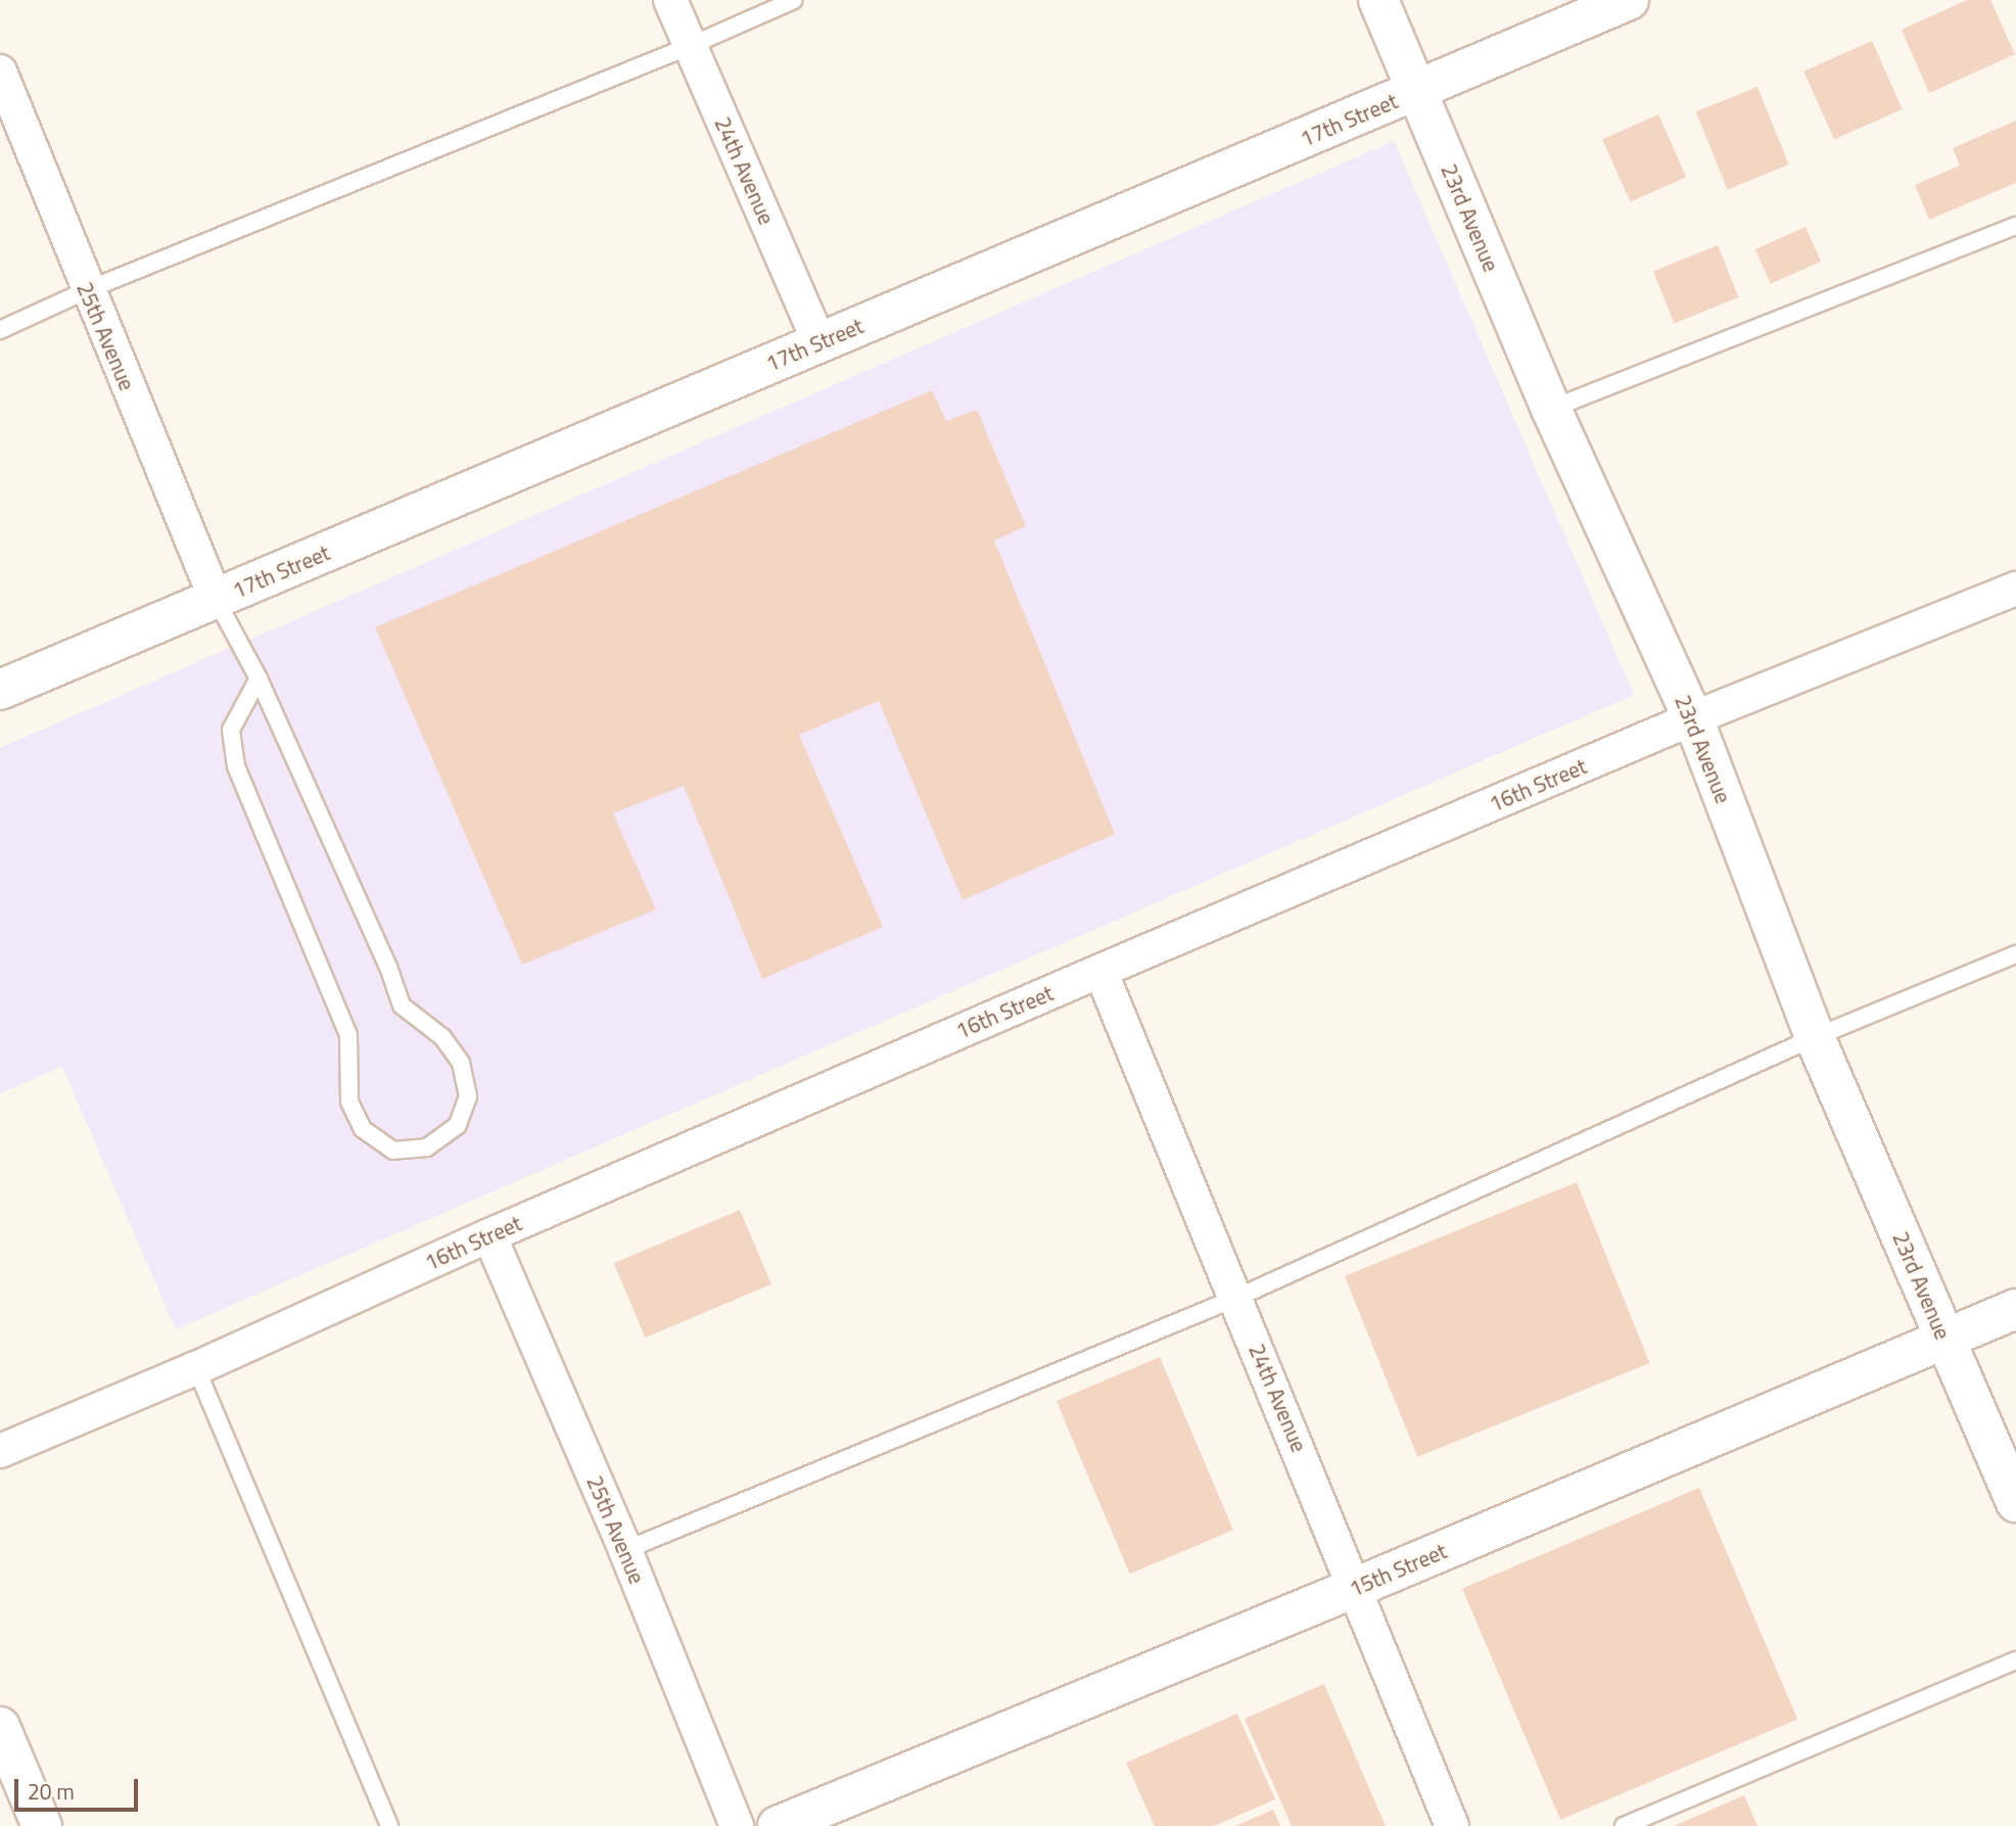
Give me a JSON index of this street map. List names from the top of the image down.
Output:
{
  "streets": {
    "main road": ["17th Street", "23rd Avenue", "15th Street"],
    "street": ["24th Avenue", "25th Avenue", "16th Street"]
  },
  "crossings": [
    ["17th Street", "24th Avenue"],
    ["17th Street", "23rd Avenue"],
    ["17th Street", "25th Avenue"],
    ["24th Avenue", "16th Street"],
    ["24th Avenue", "15th Street"],
    ["23rd Avenue", "16th Street"],
    ["23rd Avenue", "15th Street"],
    ["25th Avenue", "16th Street"]
  ],
  "scale_bar": "20 m"
}
